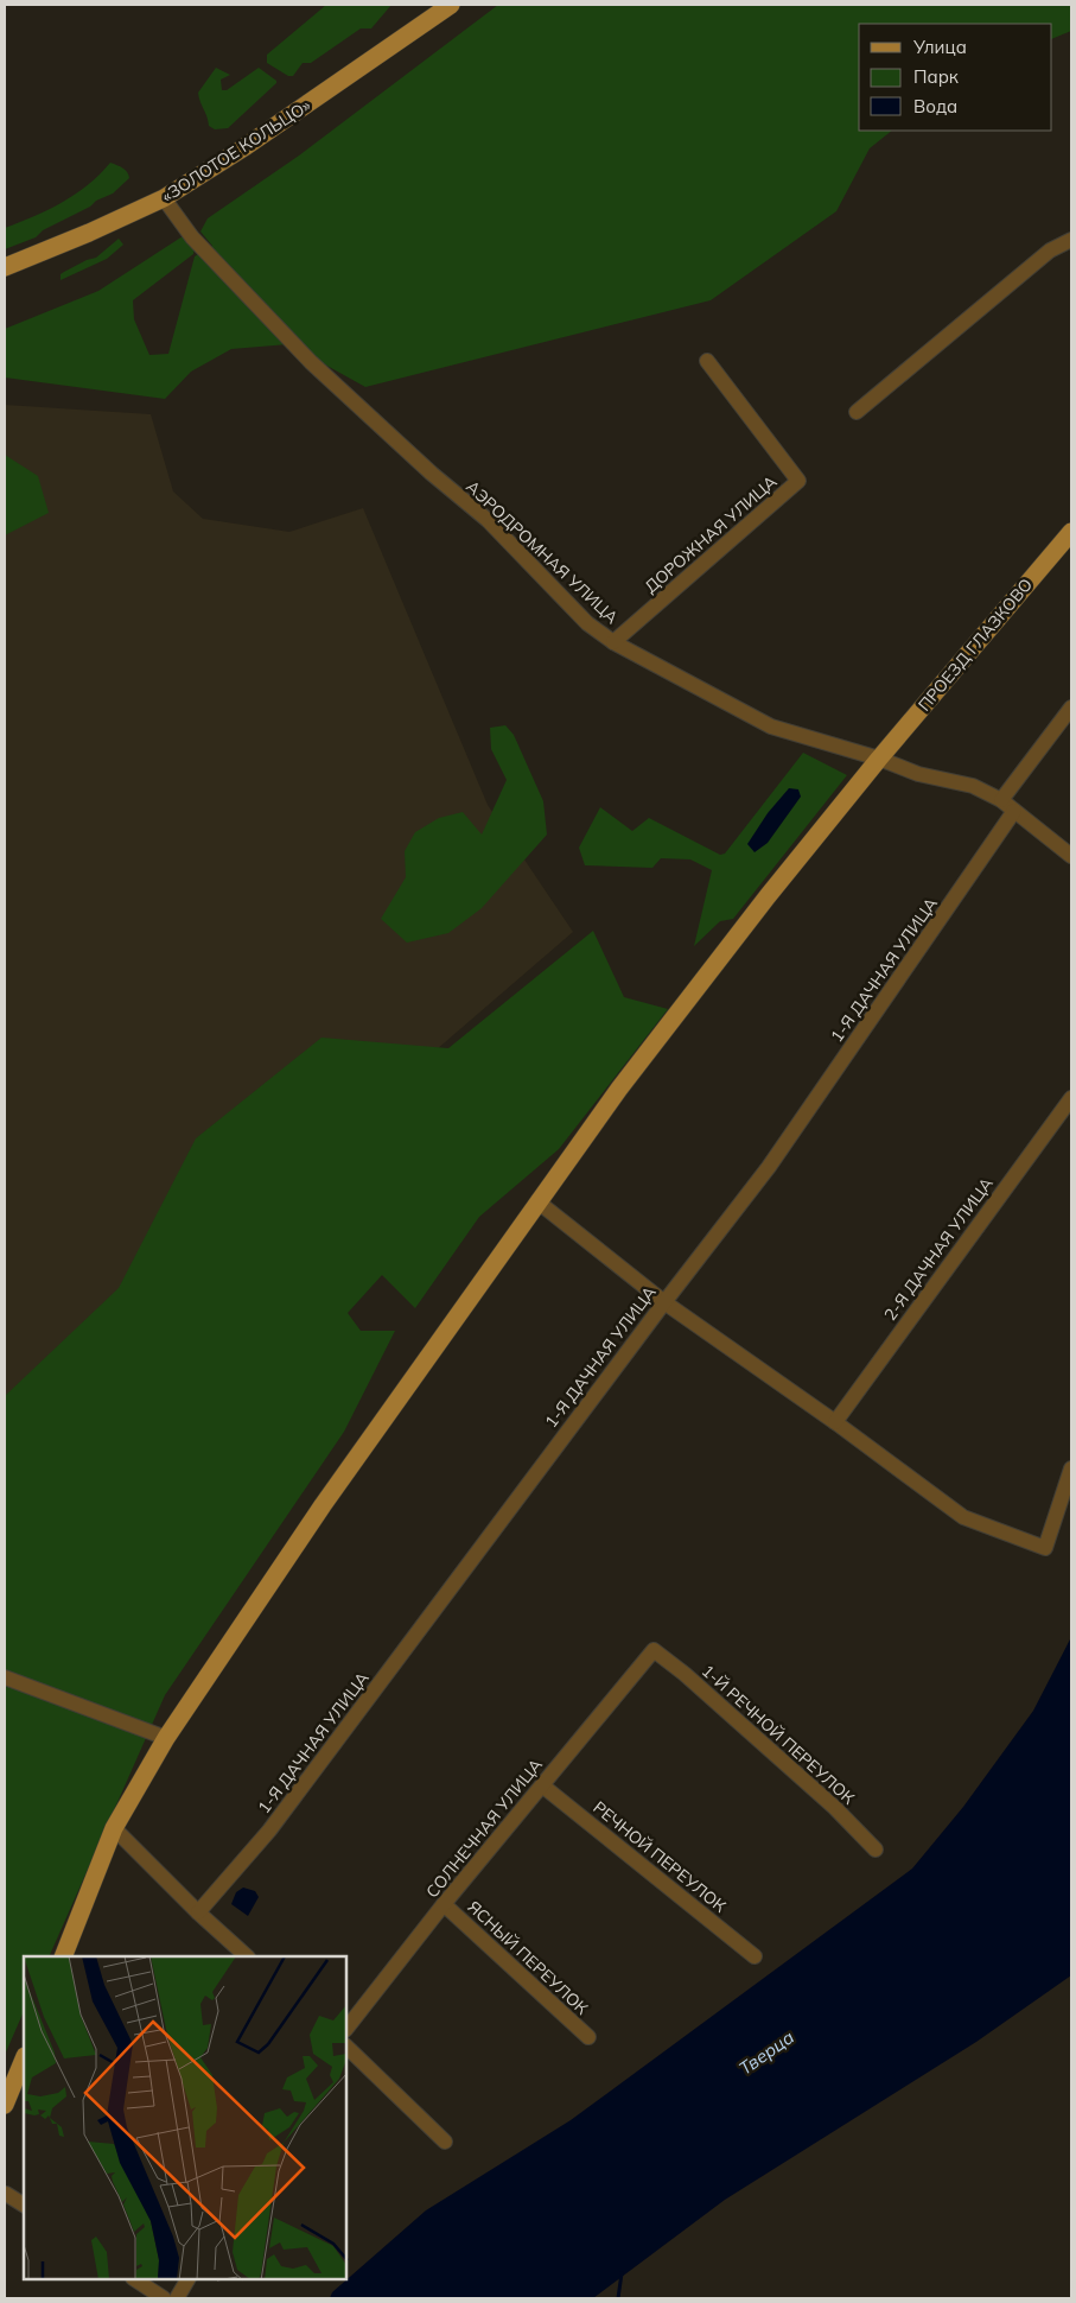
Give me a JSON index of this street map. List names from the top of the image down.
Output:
{
  "streets": {
    "main road": ["«ЗОЛОТОЕ КОЛЬЦО»", "ПРОЕЗД ГЛАЗКОВО"],
    "street": [
      "ДОРОЖНАЯ УЛИЦА",
      "АЭРОДРОМНАЯ УЛИЦА",
      "1-Я ДАЧНАЯ УЛИЦА",
      "2-Я ДАЧНАЯ УЛИЦА",
      "1-Й РЕЧНОЙ ПЕРЕУЛОК",
      "СОЛНЕЧНАЯ УЛИЦА",
      "РЕЧНОЙ ПЕРЕУЛОК",
      "ЯСНЫЙ ПЕРЕУЛОК"
    ]
  },
  "crossings": [
    ["«ЗОЛОТОЕ КОЛЬЦО»", "АЭРОДРОМНАЯ УЛИЦА"],
    ["ДОРОЖНАЯ УЛИЦА", "АЭРОДРОМНАЯ УЛИЦА"],
    ["АЭРОДРОМНАЯ УЛИЦА", "ПРОЕЗД ГЛАЗКОВО"],
    ["АЭРОДРОМНАЯ УЛИЦА", "1-Я ДАЧНАЯ УЛИЦА"],
    ["1-Й РЕЧНОЙ ПЕРЕУЛОК", "СОЛНЕЧНАЯ УЛИЦА"],
    ["СОЛНЕЧНАЯ УЛИЦА", "РЕЧНОЙ ПЕРЕУЛОК"],
    ["СОЛНЕЧНАЯ УЛИЦА", "ЯСНЫЙ ПЕРЕУЛОК"]
  ],
  "water": ["Тверца"],
  "legend": ["Улица", "Парк", "Вода"]
}
